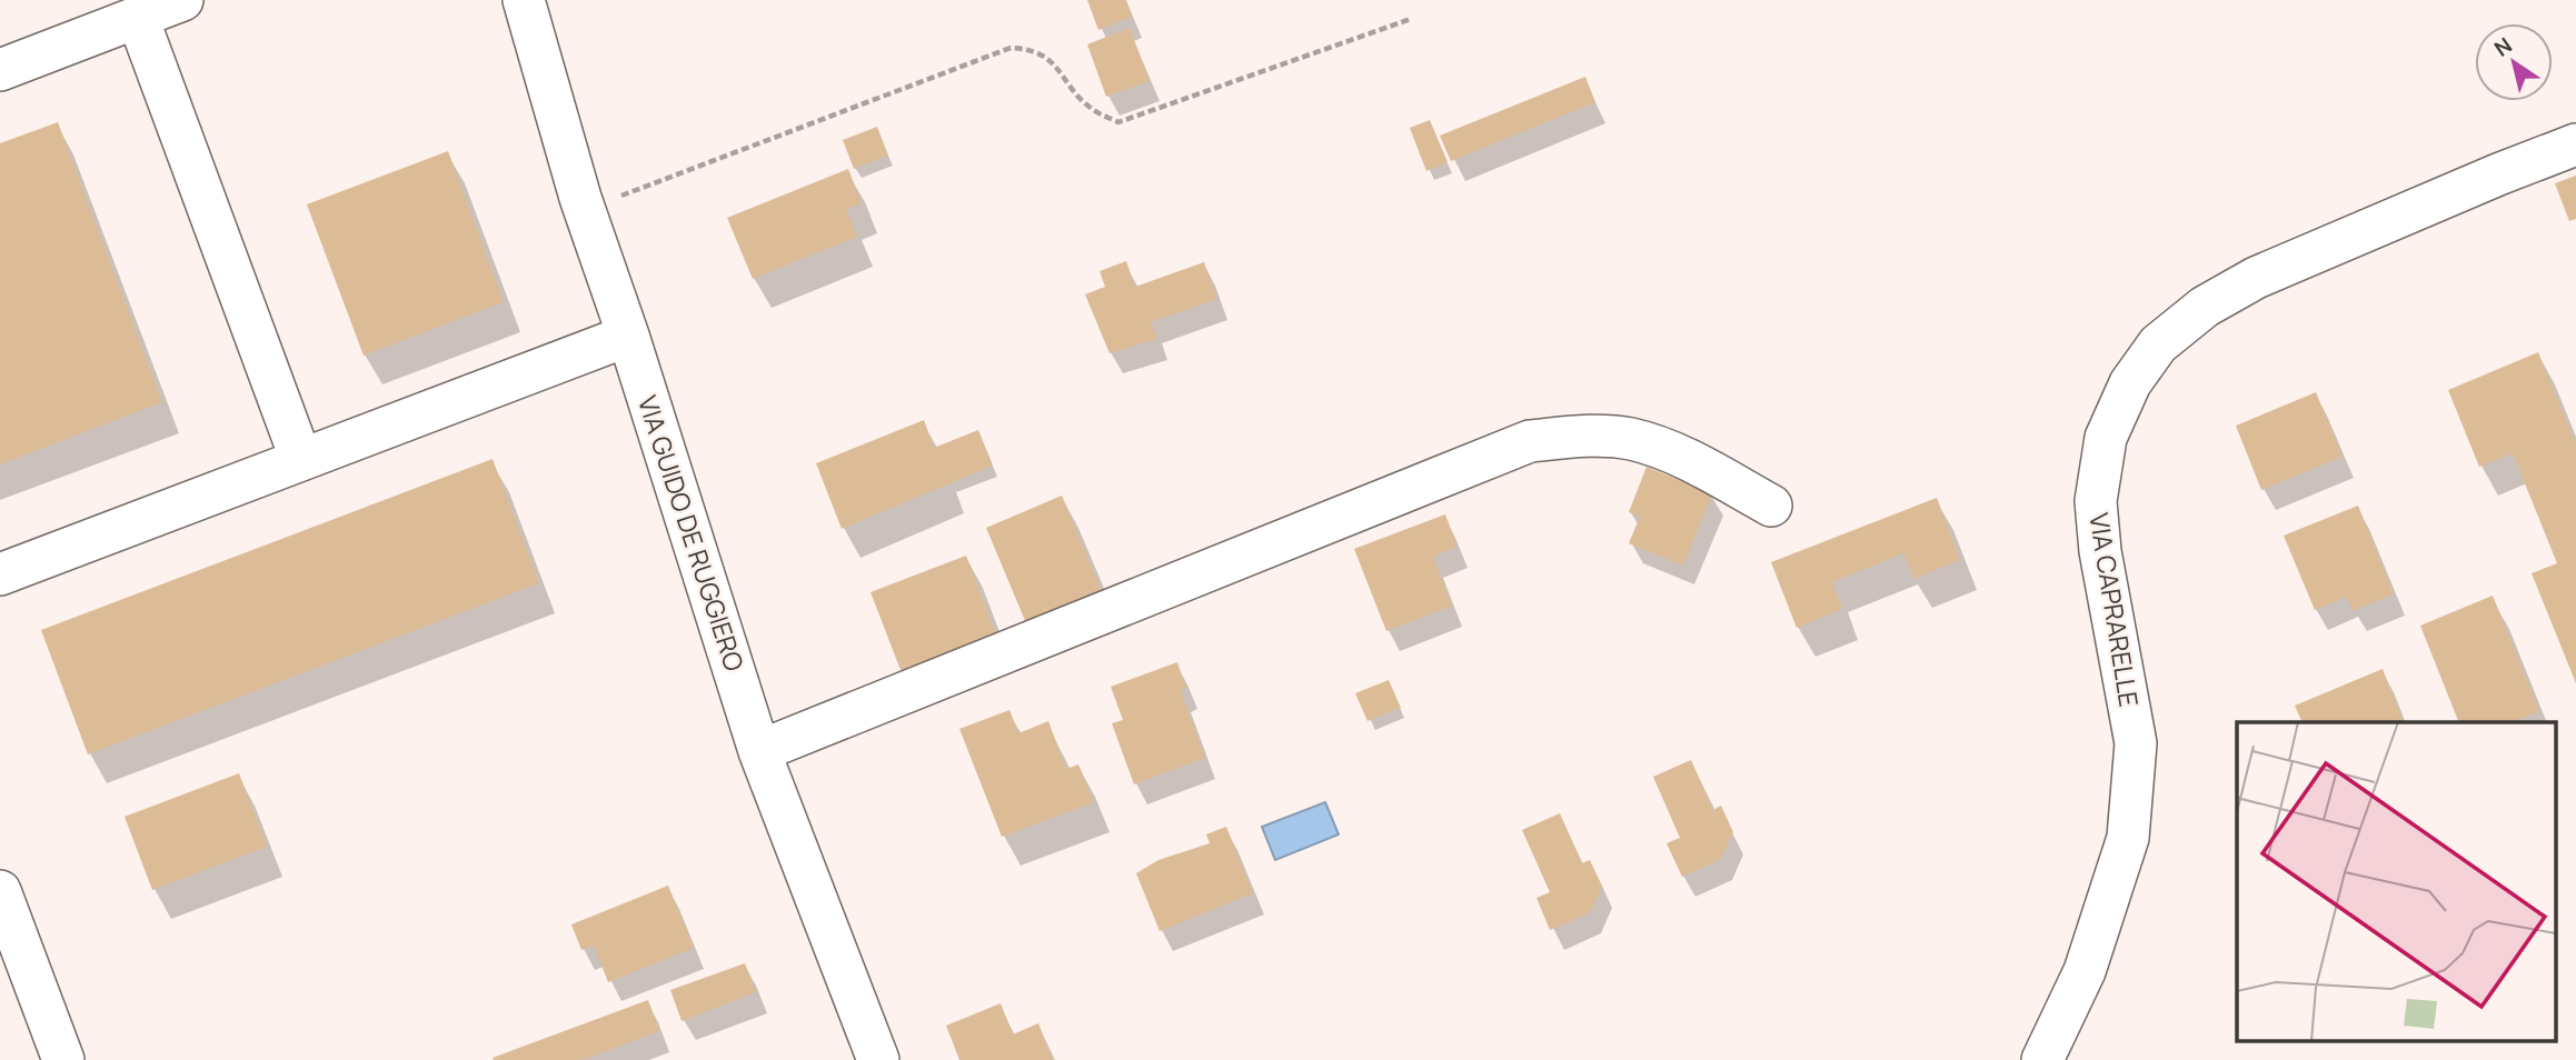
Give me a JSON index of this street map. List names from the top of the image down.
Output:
{
  "streets": {
    "street": ["VIA GUIDO DE RUGGIERO", "VIA CAPRARELLE"]
  },
  "north": "top left"
}
